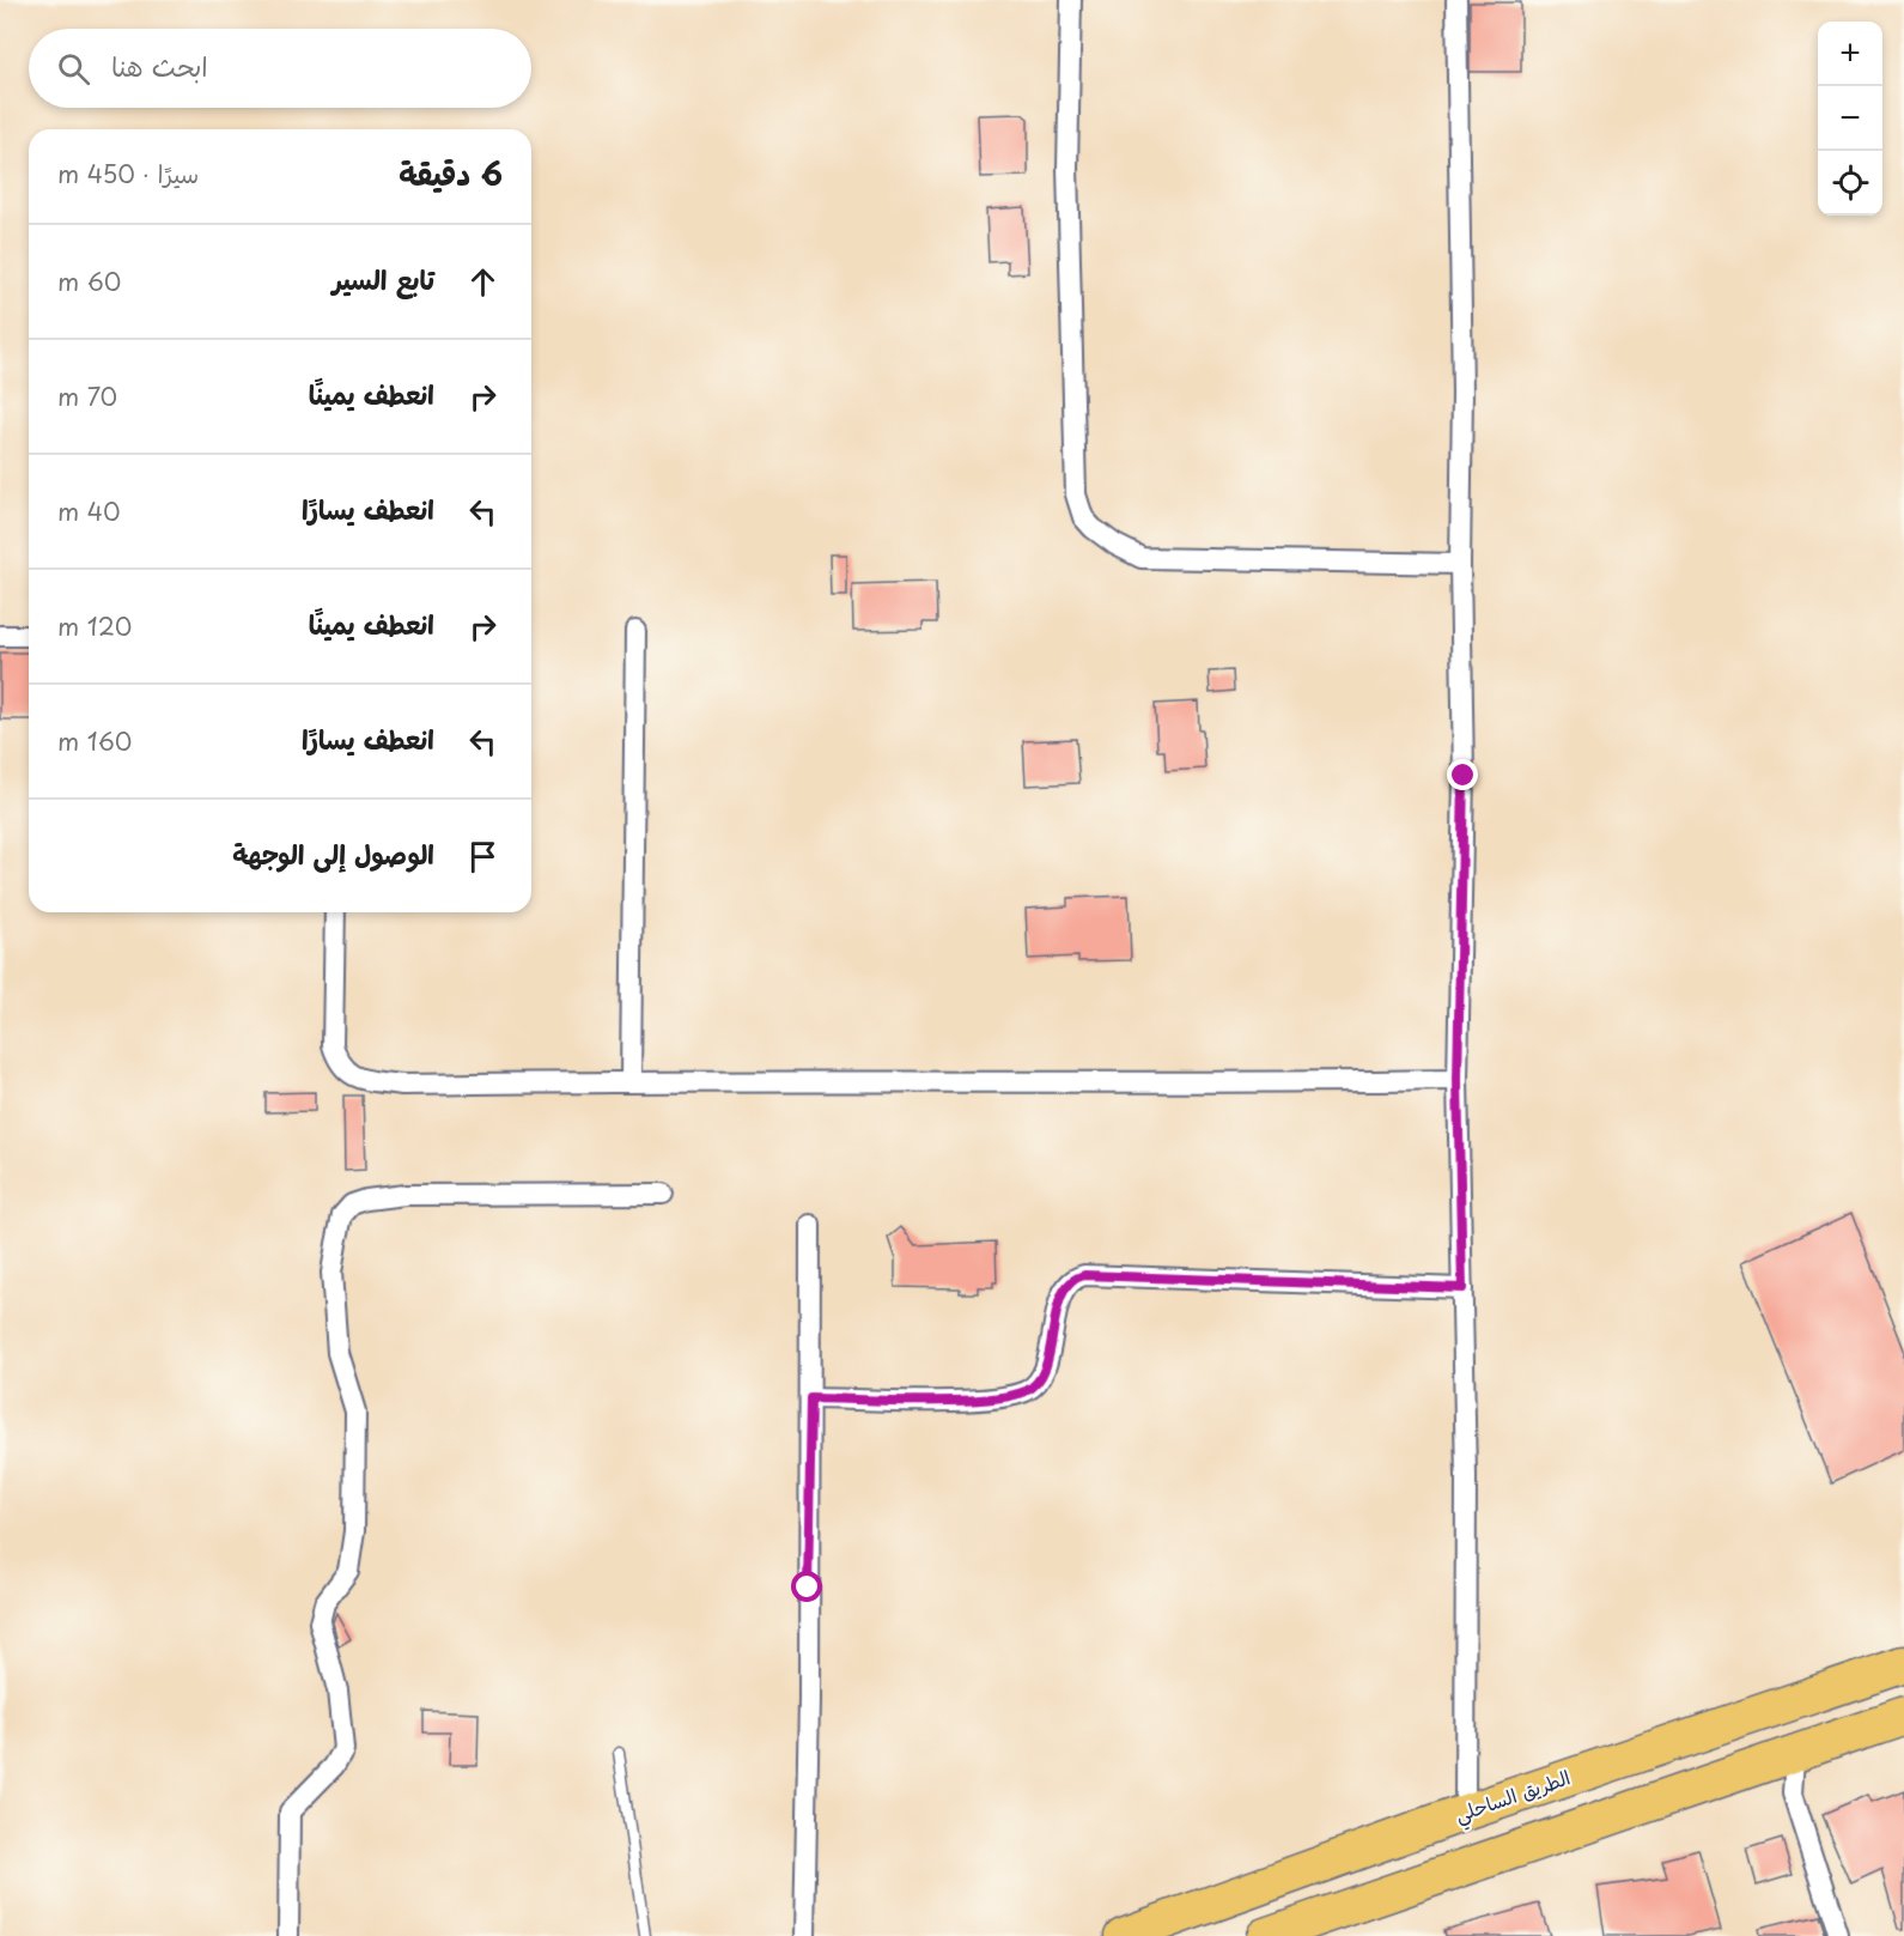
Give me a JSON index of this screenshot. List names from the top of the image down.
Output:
{
  "streets": {
    "highway": ["الطريق الساحلي"]
  },
  "page": {
    "map_buttons": ["+", "−"],
    "search": "ابحث هنا",
    "heading": ["6 دقيقة", "سيرًا · 450 m"],
    "list": [
      ["تابع السير", "60 m"],
      ["انعطف يمينًا", "70 m"],
      ["انعطف يسارًا", "40 m"],
      ["انعطف يمينًا", "120 m"],
      ["انعطف يسارًا", "160 m"],
      "الوصول إلى الوجهة"
    ]
  }
}
